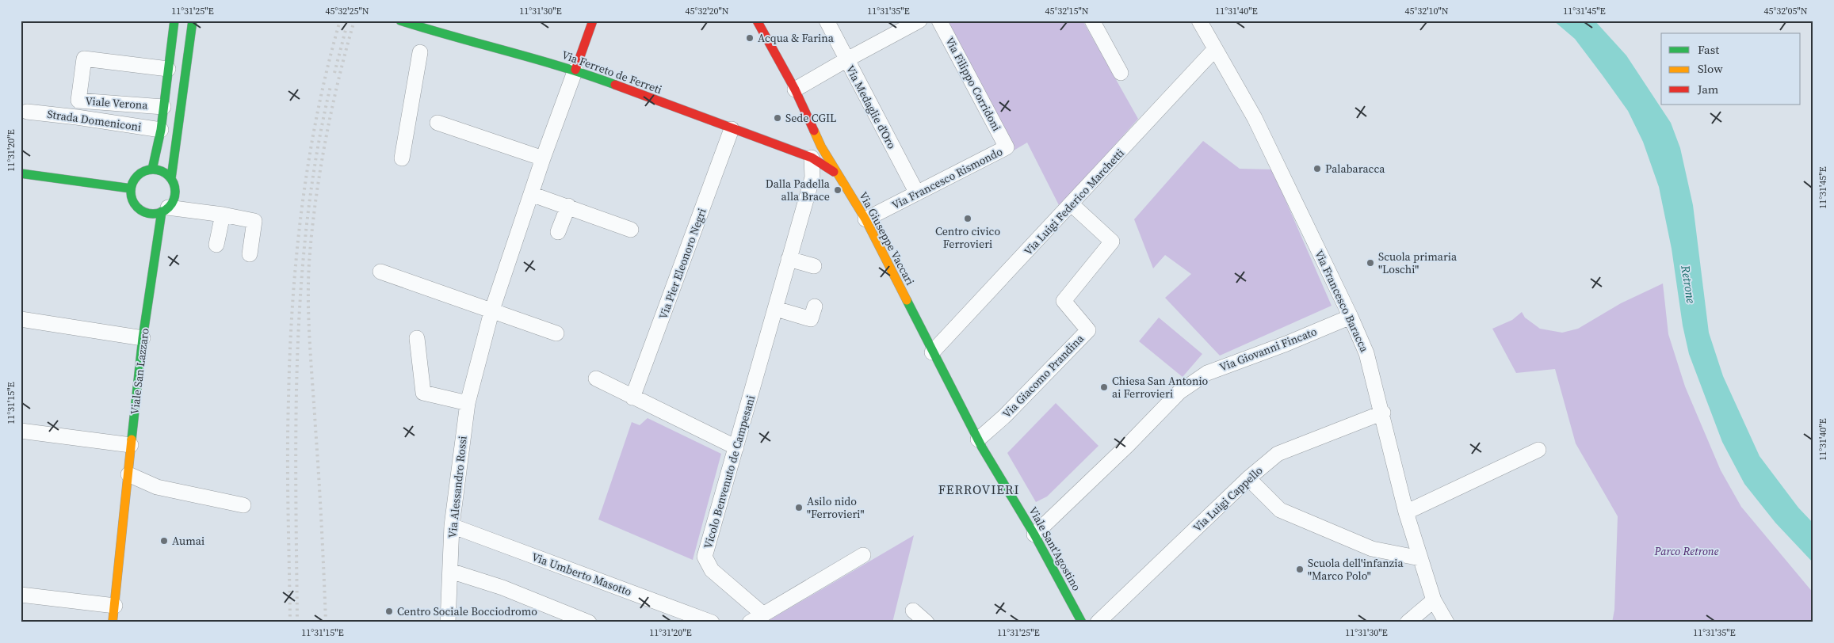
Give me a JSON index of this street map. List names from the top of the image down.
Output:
{
  "streets": {
    "main road": [
      "Via Ferreto de Ferreti",
      "Viale Verona",
      "Via Giuseppe Vaccari",
      "Viale San Lazzaro",
      "Via Alessandro Rossi",
      "Viale Sant'Agostino"
    ],
    "street": [
      "Via Filippo Corridoni",
      "Via Medaglie d'Oro",
      "Strada Domeniconi",
      "Via Francesco Rismondo",
      "Via Luigi Federico Marchetti",
      "Via Pier Eleonoro Negri",
      "Via Francesco Baracca",
      "Via Giovanni Fincato",
      "Via Giacomo Prandina",
      "Vicolo Benvenuto de Campesani",
      "Via Luigi Cappello",
      "Via Umberto Masotto"
    ]
  },
  "crossings": [
    ["Via Ferreto de Ferreti", "Via Giuseppe Vaccari"],
    ["Via Ferreto de Ferreti", "Via Pier Eleonoro Negri"],
    ["Via Ferreto de Ferreti", "Vicolo Benvenuto de Campesani"],
    ["Via Ferreto de Ferreti", "Via Alessandro Rossi"],
    ["Via Filippo Corridoni", "Via Francesco Rismondo"],
    ["Viale Verona", "Strada Domeniconi"],
    ["Viale Verona", "Viale San Lazzaro"],
    ["Via Medaglie d'Oro", "Via Francesco Rismondo"],
    ["Via Francesco Rismondo", "Via Giuseppe Vaccari"],
    ["Via Luigi Federico Marchetti", "Via Giuseppe Vaccari"],
    ["Via Luigi Federico Marchetti", "Via Francesco Baracca"],
    ["Via Luigi Federico Marchetti", "Via Giacomo Prandina"],
    ["Via Giuseppe Vaccari", "Via Giacomo Prandina"],
    ["Via Giuseppe Vaccari", "Vicolo Benvenuto de Campesani"],
    ["Via Giuseppe Vaccari", "Viale Sant'Agostino"],
    ["Via Francesco Baracca", "Via Giovanni Fincato"],
    ["Via Francesco Baracca", "Via Luigi Cappello"],
    ["Via Giovanni Fincato", "Viale Sant'Agostino"],
    ["Via Giacomo Prandina", "Viale Sant'Agostino"],
    ["Via Alessandro Rossi", "Via Umberto Masotto"]
  ],
  "districts": ["FERROVIERI"],
  "water": ["Retrone"],
  "parks": ["Parco Retrone"],
  "places": [
    "Acqua & Farina",
    "Sede CGIL",
    "Palabaracca",
    "Dalla Padella alla Brace",
    "Centro civico Ferrovieri",
    "Scuola primaria \"Loschi\"",
    "Chiesa San Antonio ai Ferrovieri",
    "Asilo nido \"Ferrovieri\"",
    "Aumai",
    "Scuola dell'infanzia \"Marco Polo\"",
    "Centro Sociale Bocciodromo"
  ],
  "legend": ["Fast", "Slow", "Jam"],
  "coordinates": [
    "11°31'25\"E",
    "45°32'25\"N",
    "11°31'30\"E",
    "45°32'20\"N",
    "11°31'35\"E",
    "45°32'15\"N",
    "11°31'40\"E",
    "45°32'10\"N",
    "11°31'45\"E",
    "45°32'05\"N",
    "11°31'20\"E",
    "11°31'15\"E"
  ]
}
